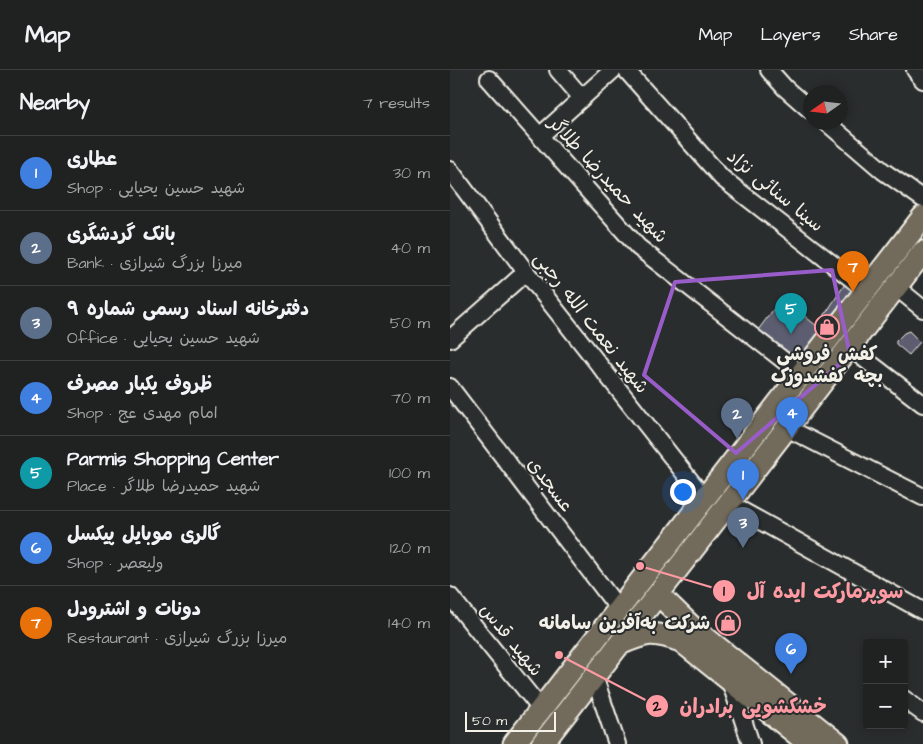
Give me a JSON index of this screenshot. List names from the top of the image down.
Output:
{
  "streets": {
    "street": [
      "شهید حمیدرضا طلاگر",
      "سینا سنائی نژاد",
      "شهید نعمت الله رجبی",
      "عسجدی",
      "شهید قدس"
    ]
  },
  "places": {
    "shop": ["کفش فروشی بچه کفشدوزک", "شرکت به‌آفرین سامانه"],
    "other": ["سوپرمارکت ایده آل", "خشکشویی برادران"]
  },
  "scale_bar": "50 m",
  "north": "left",
  "page": {
    "header": "Map",
    "nav": ["Map", "Layers", "Share"],
    "heading": ["Nearby", "7 results"],
    "list": [
      {
        "mark": "1",
        "name": "عطاری",
        "note": "Shop · شهید حسین یحیایی",
        "value": "30 m"
      },
      {
        "mark": "2",
        "name": "بانک گردشگری",
        "note": "Bank · میرزا بزرگ شیرازی",
        "value": "40 m"
      },
      {
        "mark": "3",
        "name": "دفترخانه اسناد رسمی شماره ۹",
        "note": "Office · شهید حسین یحیایی",
        "value": "50 m"
      },
      {
        "mark": "4",
        "name": "ظروف یکبار مصرف",
        "note": "Shop · امام مهدی عج",
        "value": "70 m"
      },
      {
        "mark": "5",
        "name": "Parmis Shopping Center",
        "note": "Place · شهید حمیدرضا طلاگر",
        "value": "100 m"
      },
      {
        "mark": "6",
        "name": "گالری موبایل پیکسل",
        "note": "Shop · ولیعصر",
        "value": "120 m"
      },
      {
        "mark": "7",
        "name": "دونات و اشترودل",
        "note": "Restaurant · میرزا بزرگ شیرازی",
        "value": "140 m"
      }
    ],
    "pins": [
      "7",
      "5",
      "4",
      "2",
      "1",
      "3",
      "6"
    ],
    "map_buttons": ["+", "−"],
    "scale": "50 m"
  }
}
